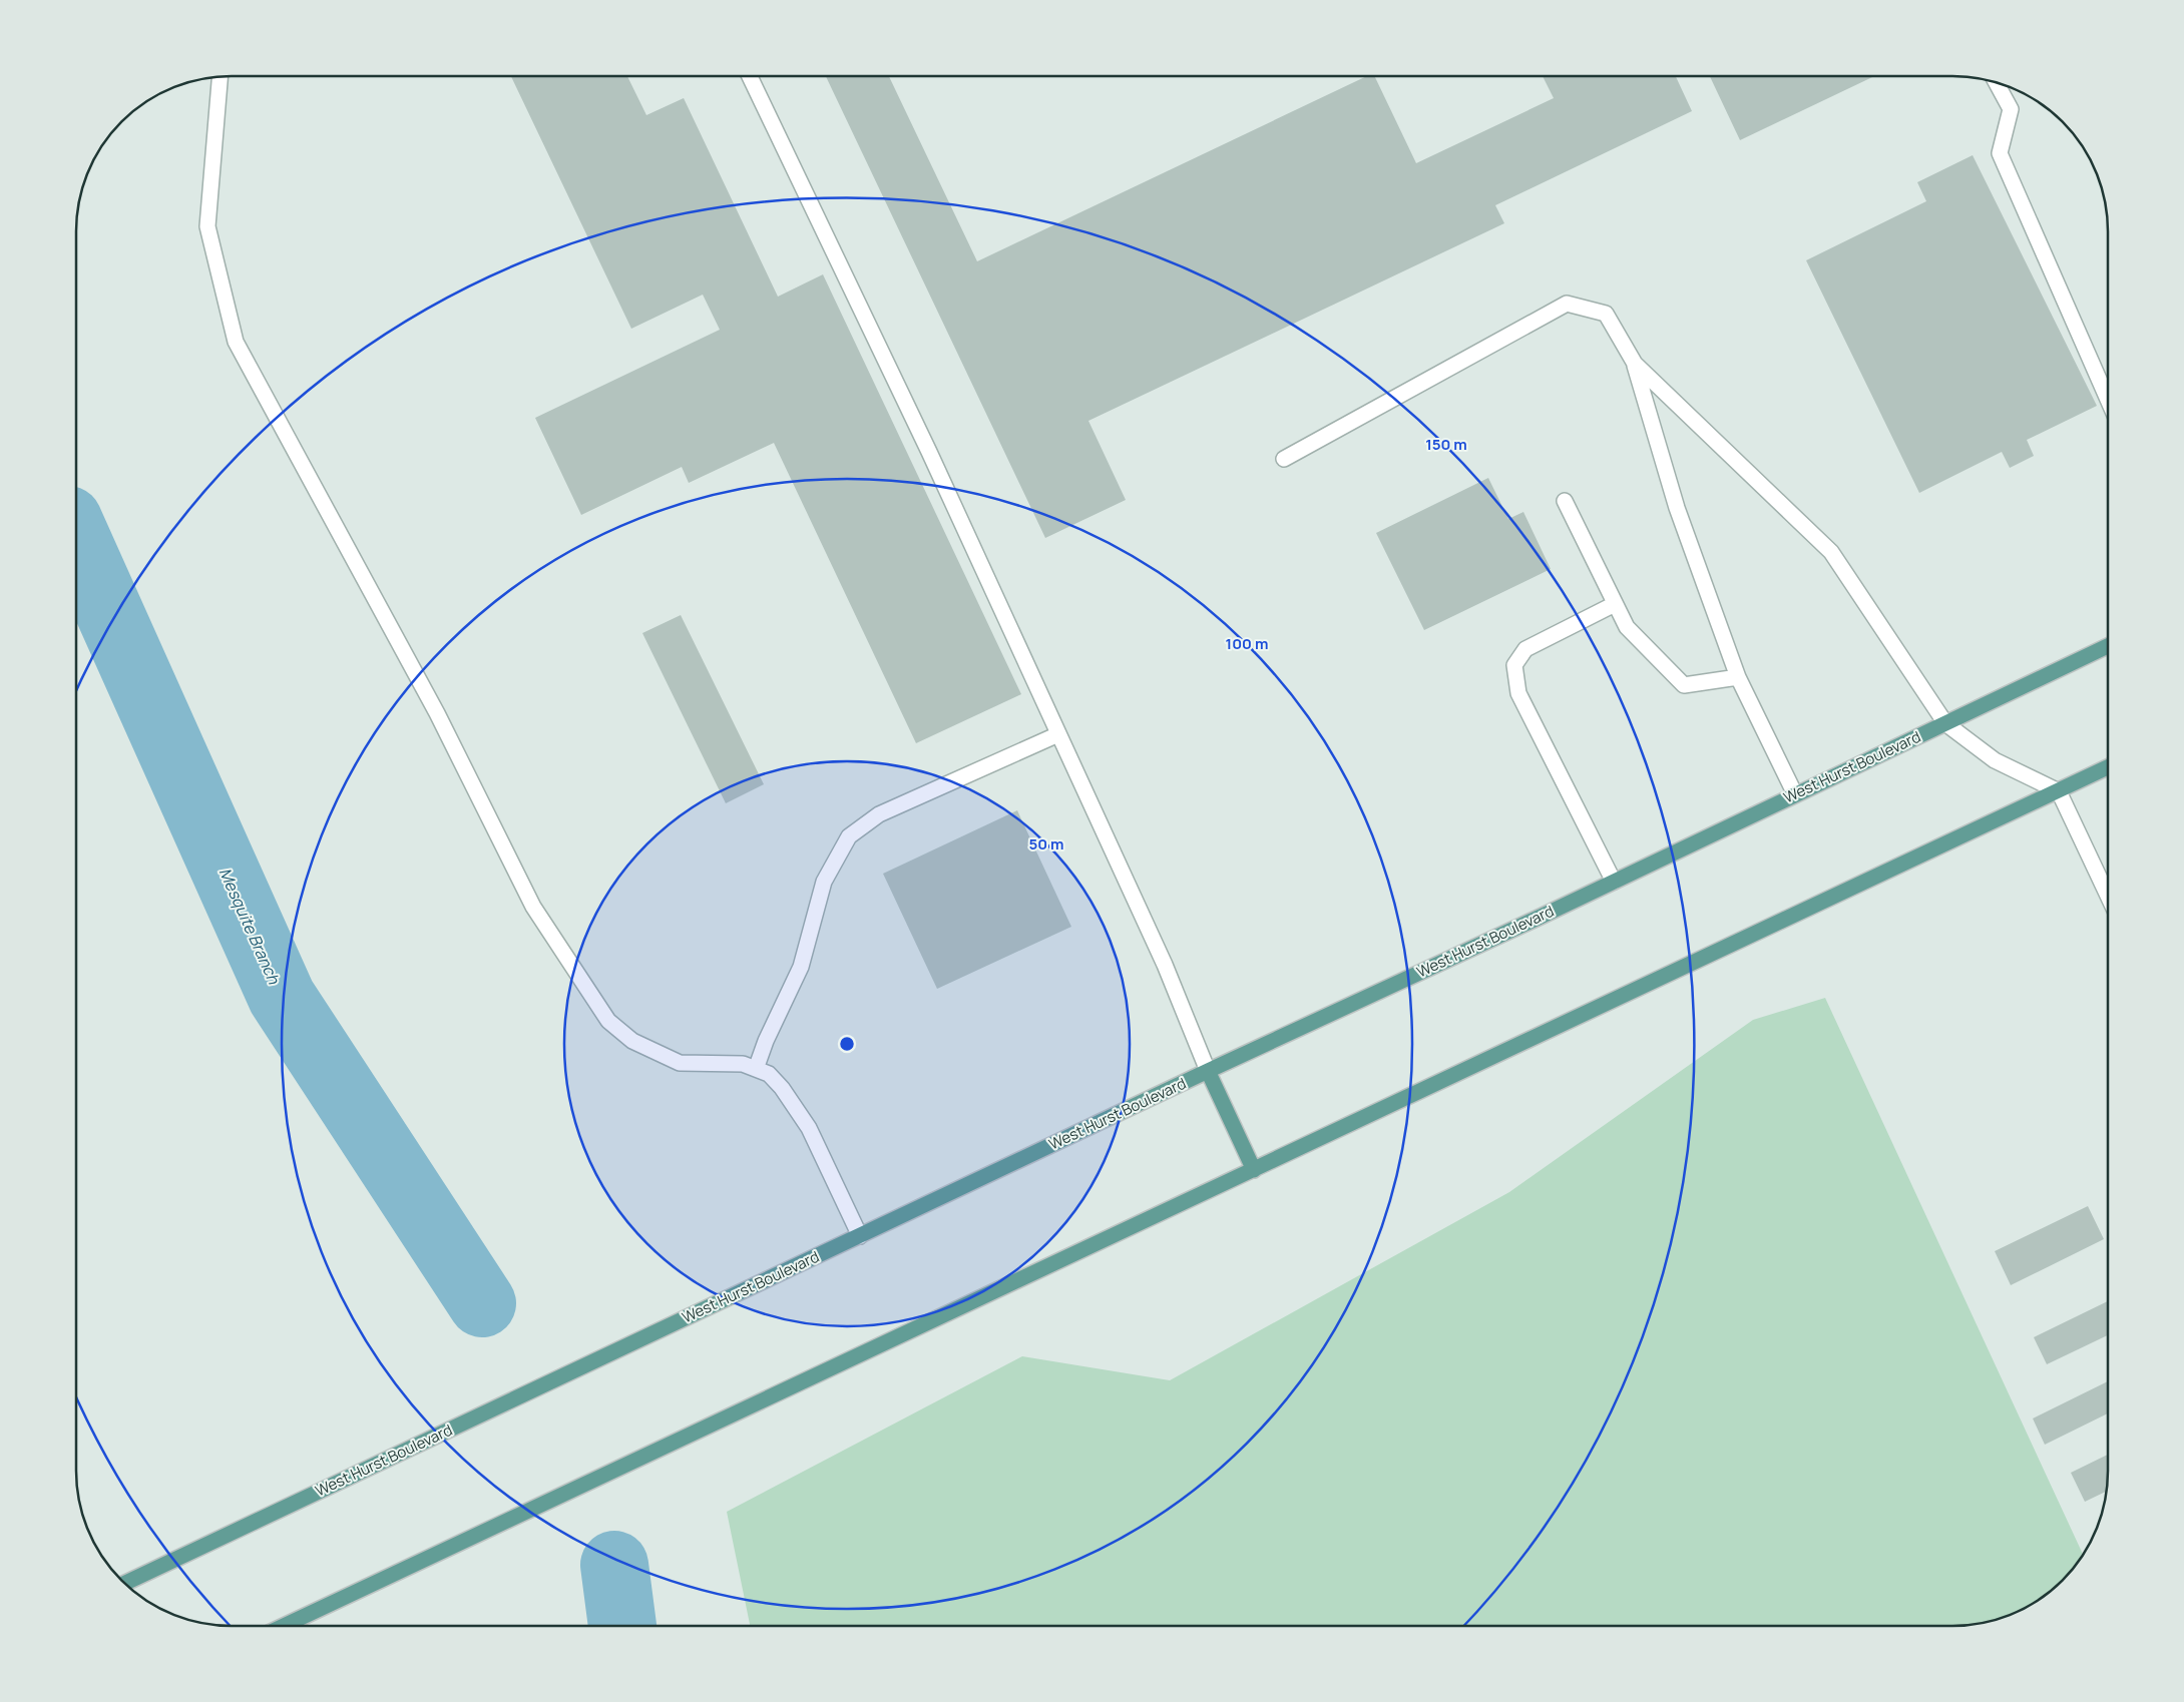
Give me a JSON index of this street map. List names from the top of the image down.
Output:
{
  "streets": {
    "main road": ["West Hurst Boulevard"]
  },
  "water": ["Mesquite Branch"],
  "rings": ["150 m", "100 m", "50 m"]
}
